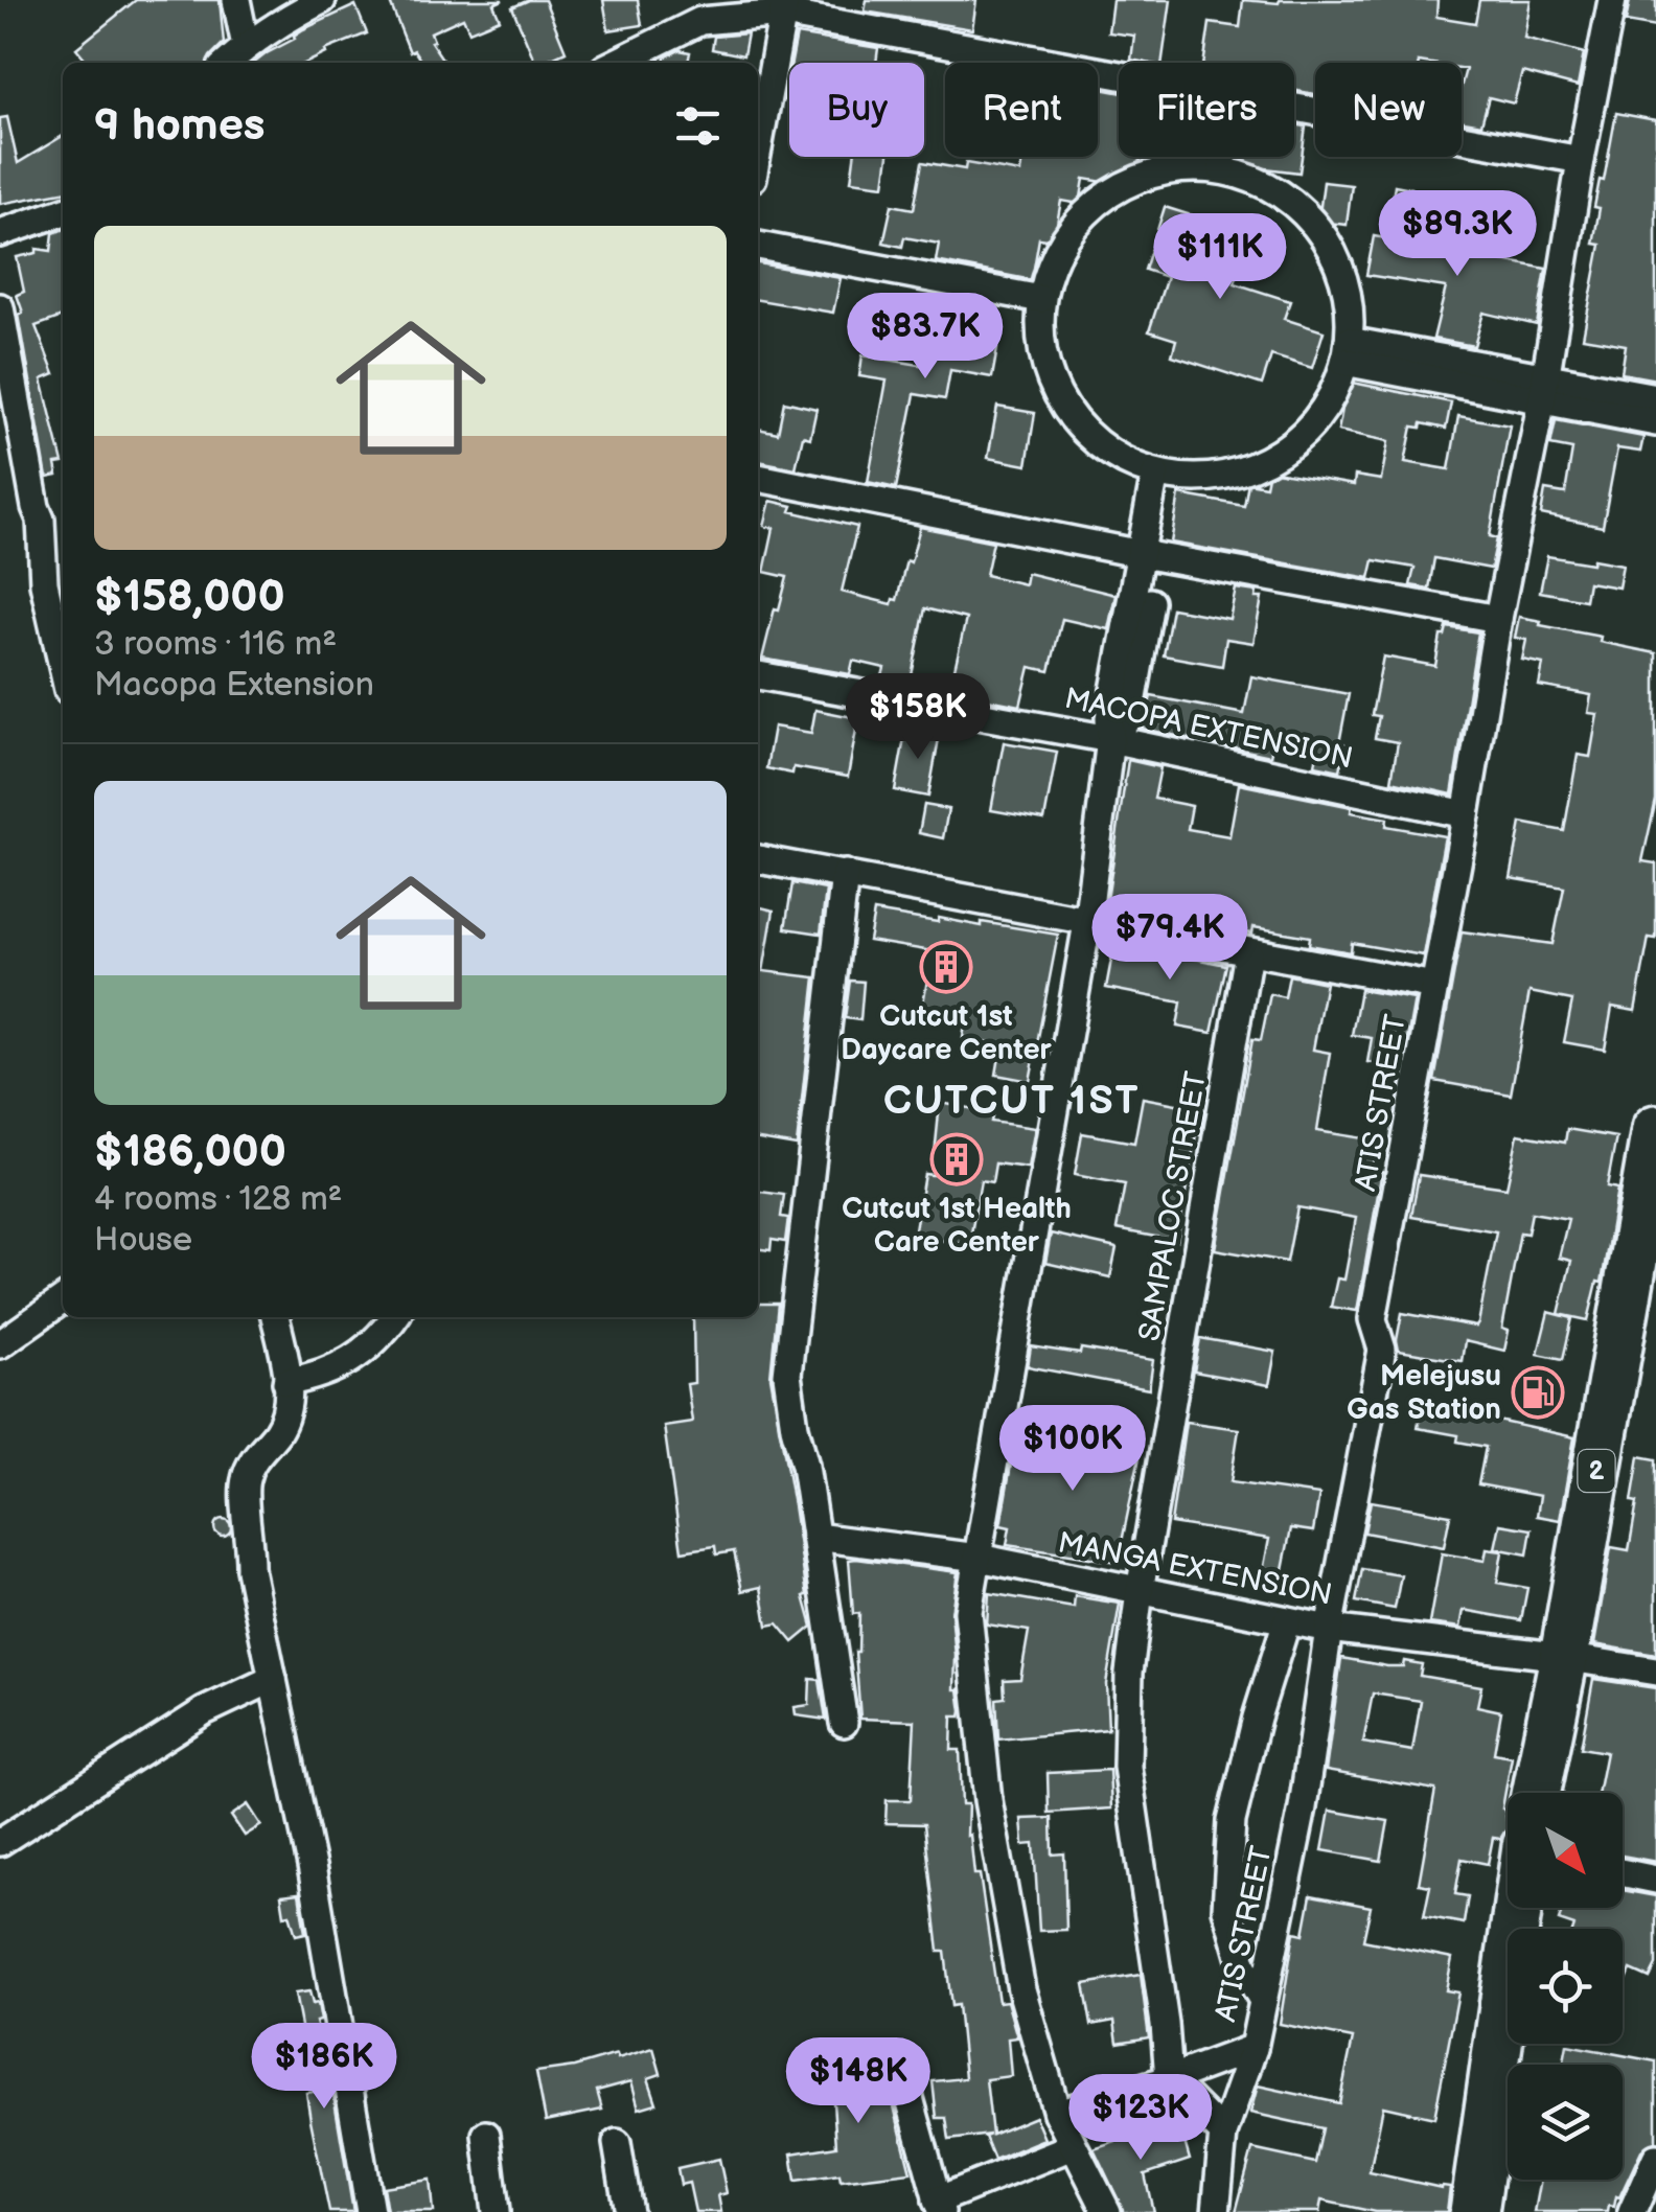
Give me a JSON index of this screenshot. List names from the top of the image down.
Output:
{
  "streets": {
    "highway": ["2"],
    "street": [
      "MACOPA EXTENSION",
      "ATIS STREET",
      "SAMPALOC STREET",
      "MANGA EXTENSION"
    ]
  },
  "crossings": [
    ["MACOPA EXTENSION", "ATIS STREET"],
    ["ATIS STREET", "MANGA EXTENSION"],
    ["SAMPALOC STREET", "MANGA EXTENSION"],
    ["2", "MANGA EXTENSION"]
  ],
  "districts": ["CUTCUT 1ST"],
  "places": {
    "building": ["Cutcut 1st Daycare Center", "Cutcut 1st Health Care Center"],
    "fuel station": ["Melejusu Gas Station"]
  },
  "north": "bottom right",
  "page": {
    "chip": [
      "Buy",
      "Rent",
      "Filters",
      "New"
    ],
    "heading": "9 homes",
    "list": [
      {
        "name": "$158,000",
        "note": "3 rooms · 116 m² · Macopa Extension"
      },
      {
        "name": "$186,000",
        "note": "4 rooms · 128 m² · House"
      }
    ],
    "price": [
      "$89.3K",
      "$111K",
      "$83.7K",
      "$158K",
      "$79.4K",
      "$100K",
      "$186K",
      "$148K",
      "$123K"
    ]
  }
}
